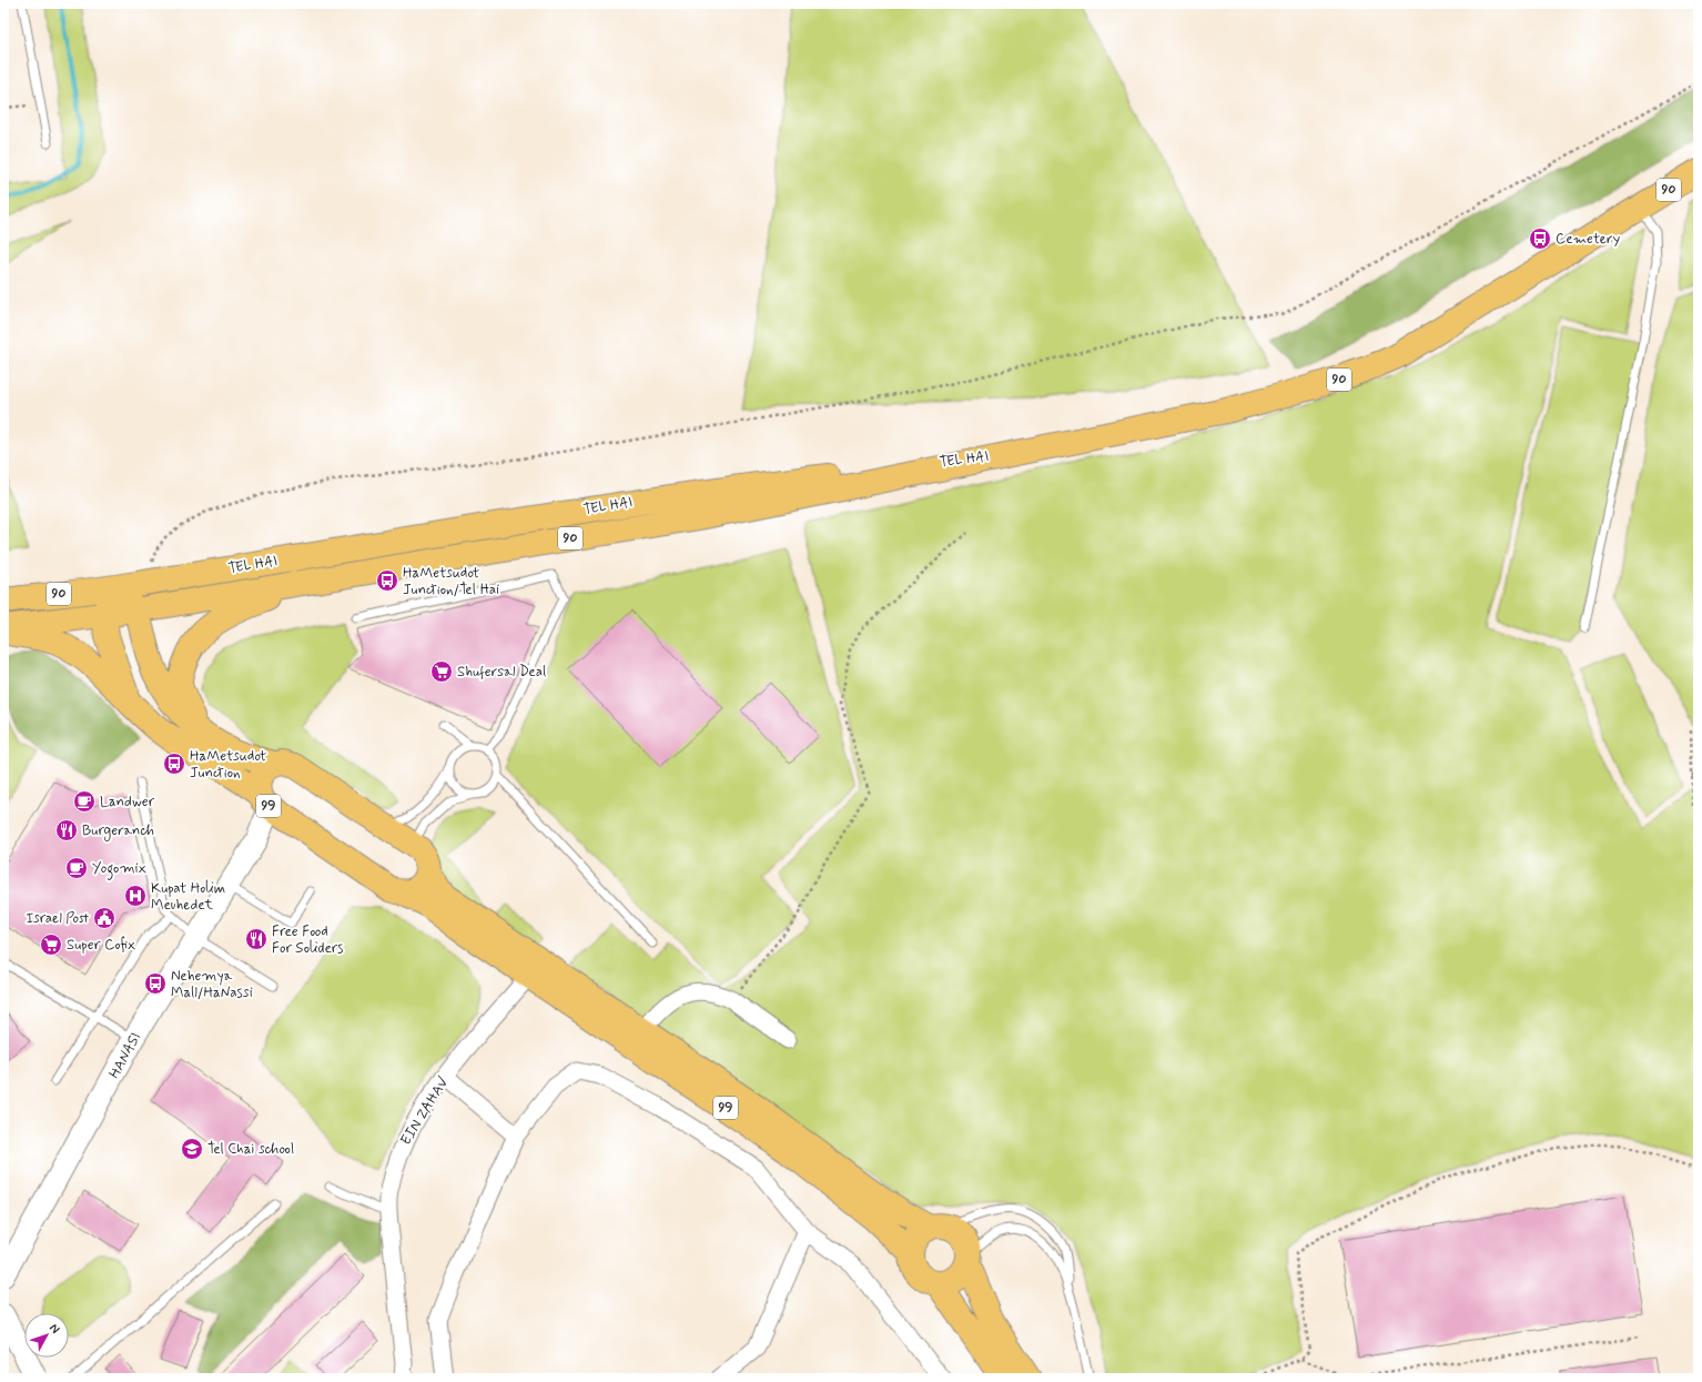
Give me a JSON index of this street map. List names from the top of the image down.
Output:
{
  "streets": {
    "highway": ["90", "TEL HAI", "99"],
    "street": ["HANASI", "EIN ZAHAV"]
  },
  "crossings": [
    ["90", "TEL HAI"],
    ["TEL HAI", "99"],
    ["99", "HANASI"],
    ["99", "EIN ZAHAV"]
  ],
  "places": {
    "bus stop": [
      "Cemetery",
      "HaMetsudot Junction/Tel Hai",
      "HaMetsudot Junction",
      "Nehemya Mall/HaNassi"
    ],
    "supermarket": ["Shufersal Deal", "Super Cofix"],
    "cafe": ["Landwer", "Yogomix"],
    "restaurant": ["Burgeranch", "Free Food For Soliders"],
    "hospital": ["Kupat Holim Meuhedet"],
    "public building": ["Israel Post"],
    "school or university": ["Tel Chai school"]
  },
  "north": "top right"
}
